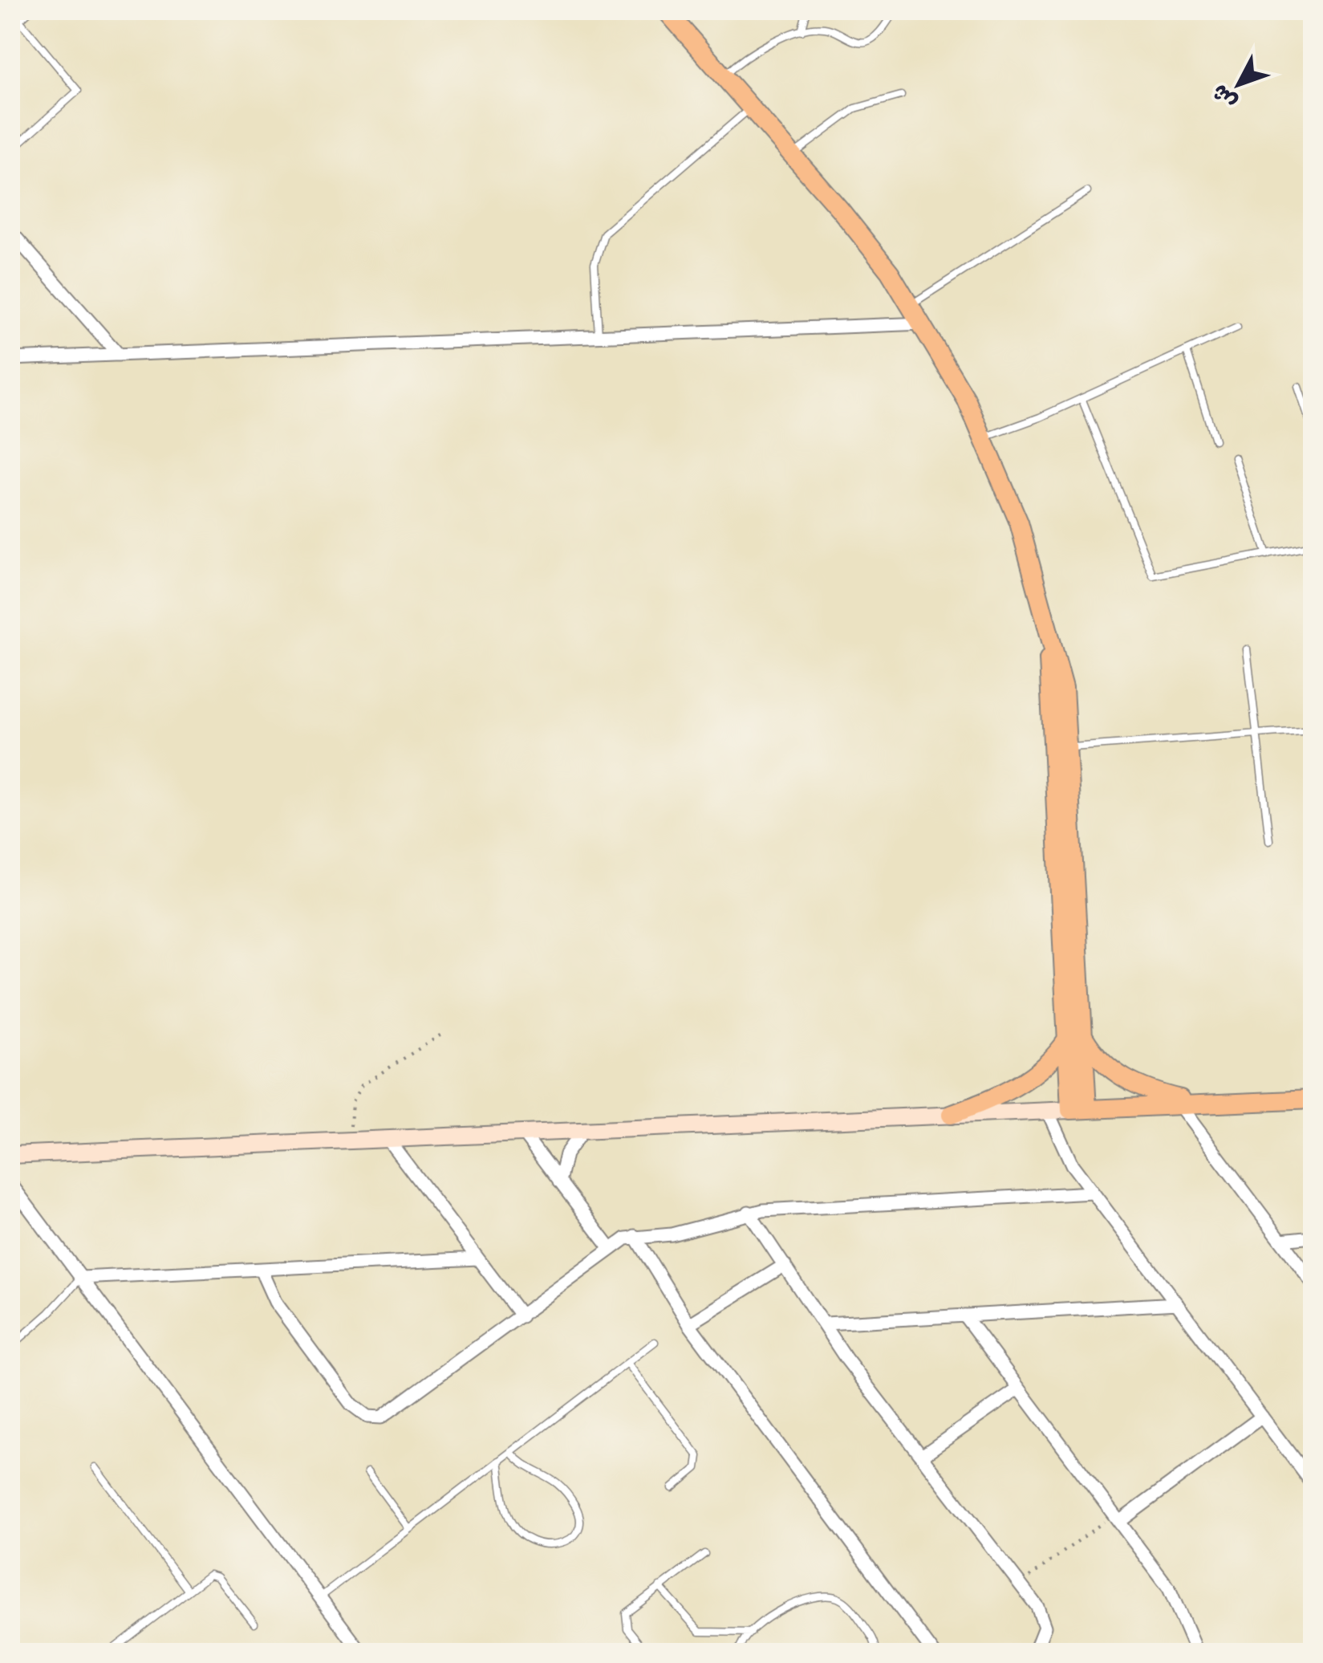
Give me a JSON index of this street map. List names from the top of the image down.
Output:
{
  "north": "bottom left"
}
